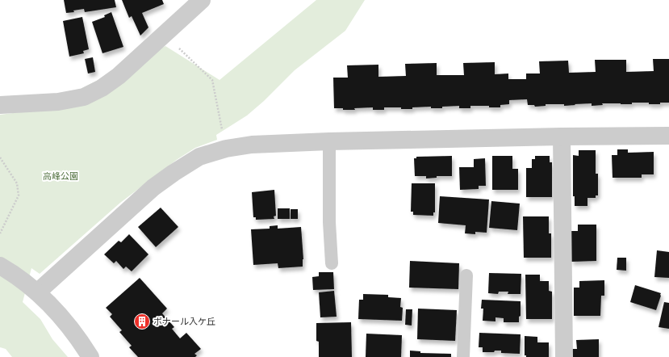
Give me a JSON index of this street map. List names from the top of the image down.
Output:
{
  "parks": ["高峰公園"],
  "places": {
    "building": ["ボナール入ケ丘"]
  }
}
